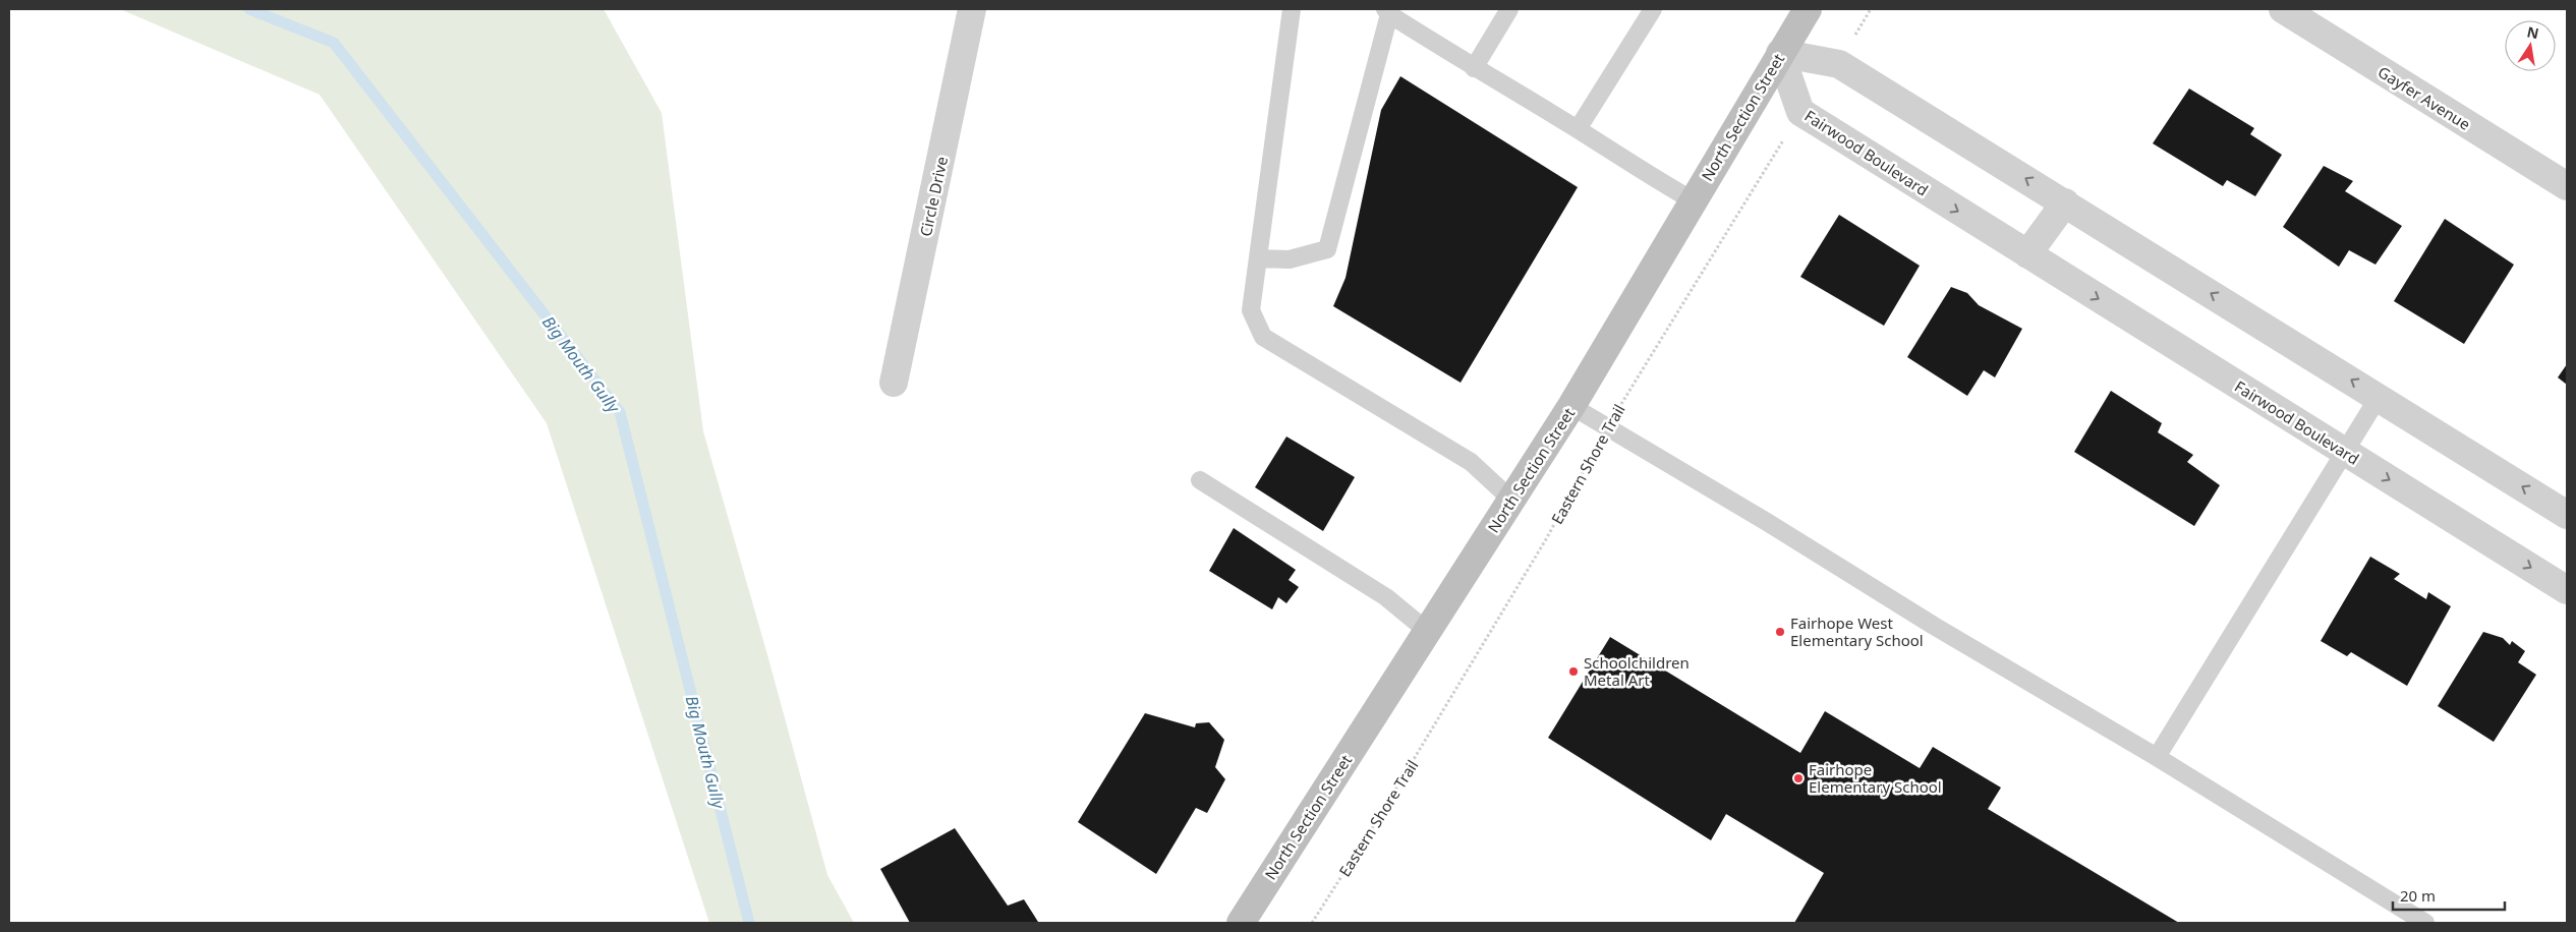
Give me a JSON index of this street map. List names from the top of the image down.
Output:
{
  "streets": {
    "main road": ["North Section Street"],
    "street": ["Gayfer Avenue", "Fairwood Boulevard", "Circle Drive"],
    "path": ["Eastern Shore Trail"]
  },
  "crossings": [
    ["North Section Street", "Fairwood Boulevard"],
    ["Fairwood Boulevard", "Eastern Shore Trail"]
  ],
  "water": ["Big Mouth Gully"],
  "places": ["Fairhope West Elementary School", "Schoolchildren Metal Art", "Fairhope Elementary School"],
  "scale_bar": "20 m",
  "north": "top"
}
